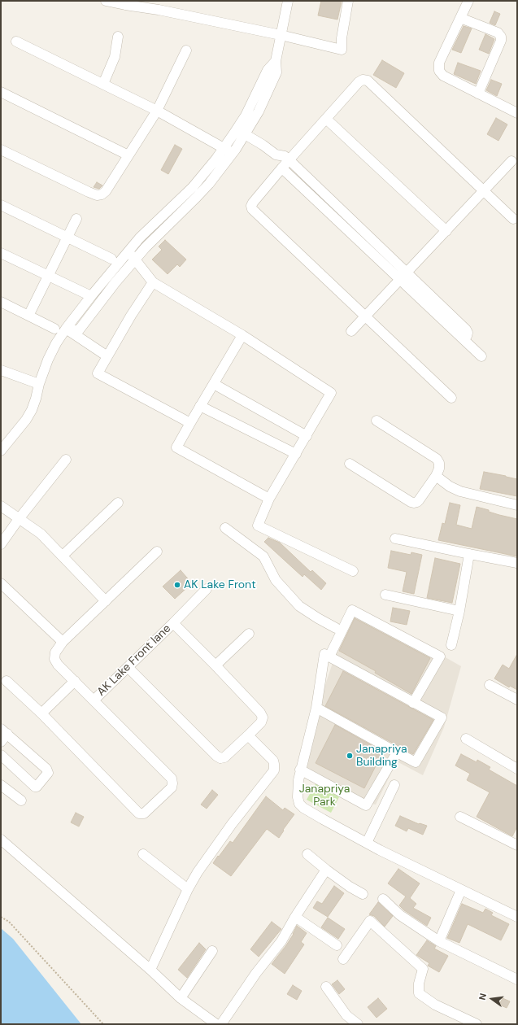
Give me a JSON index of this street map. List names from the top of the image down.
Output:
{
  "streets": {
    "street": ["AK Lake Front lane"]
  },
  "parks": ["Janapriya Park"],
  "places": ["AK Lake Front", "Janapriya Building"],
  "north": "left"
}
